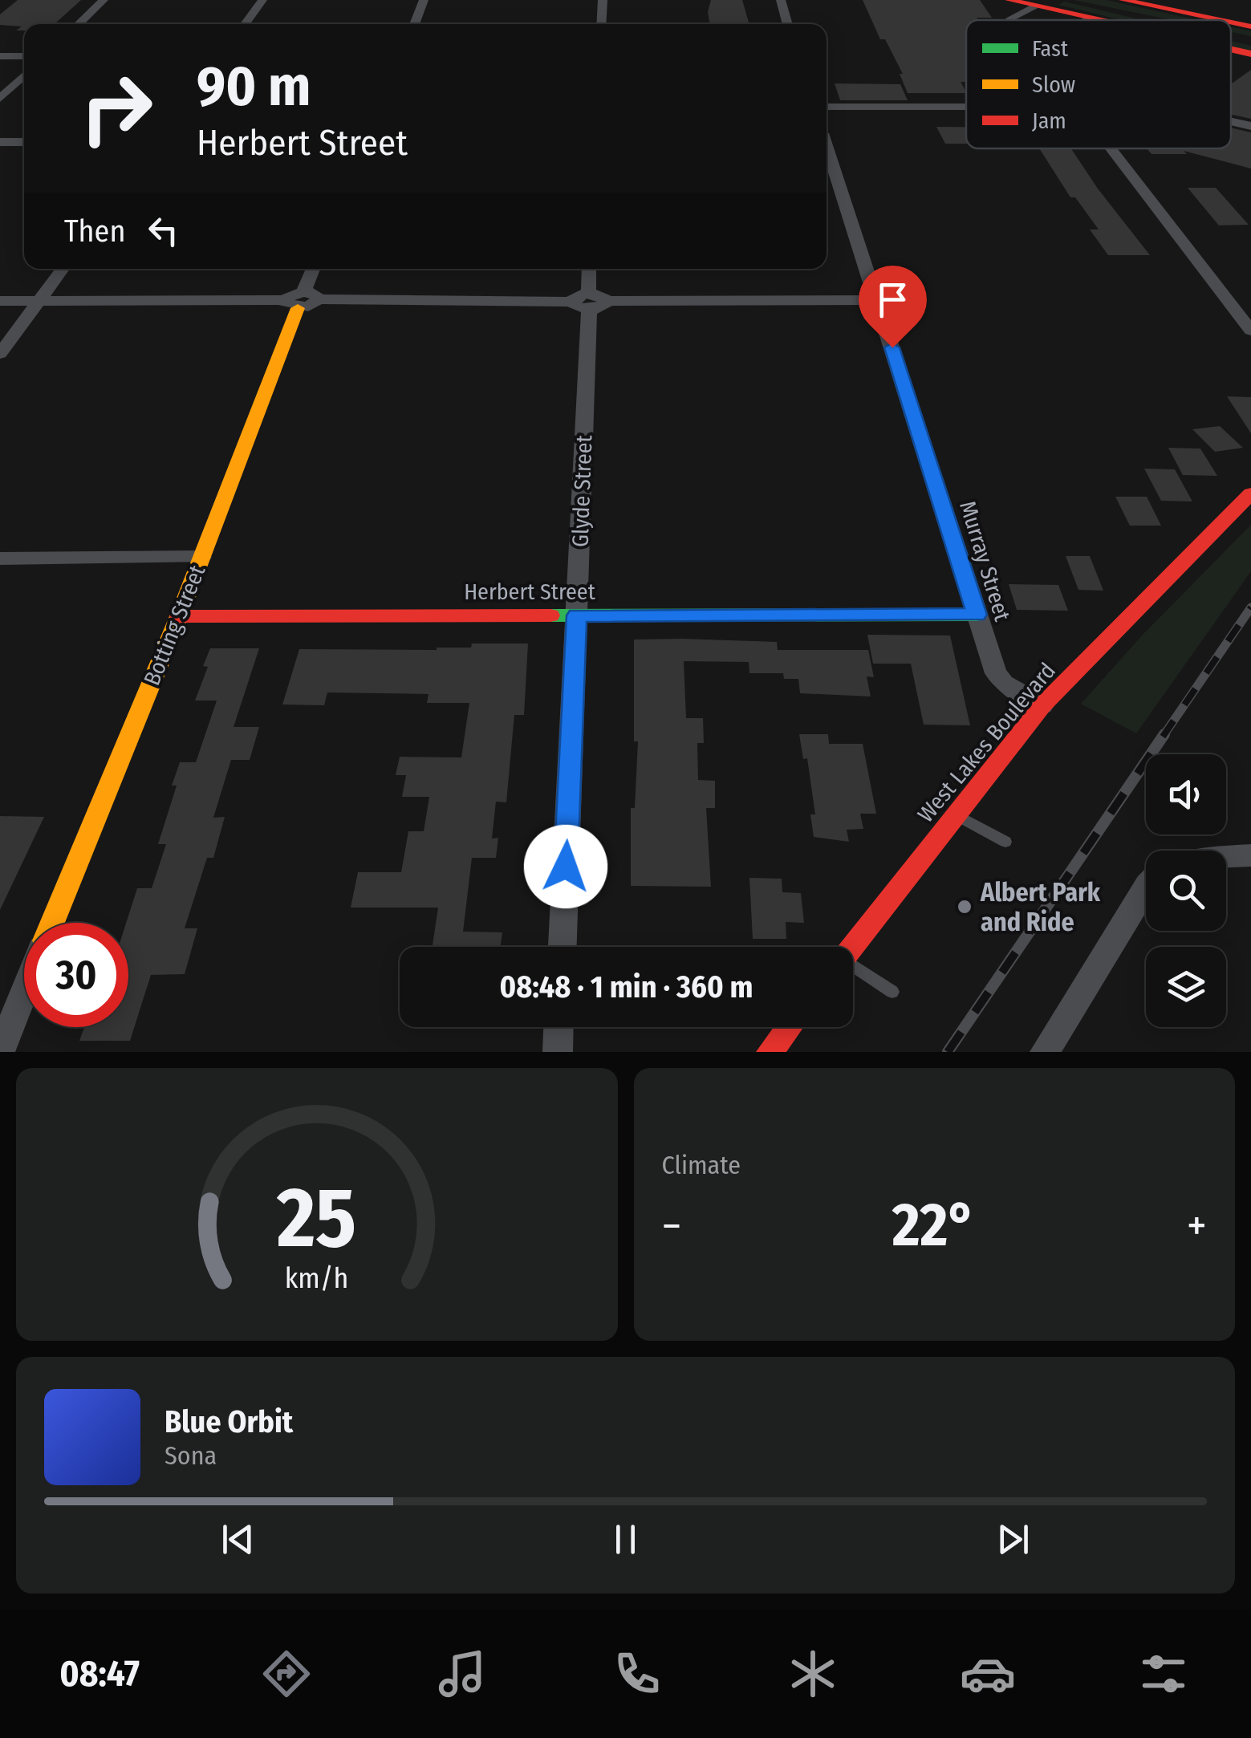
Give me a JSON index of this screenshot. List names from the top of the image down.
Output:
{
  "streets": {
    "main road": ["Herbert Street", "Botting Street", "West Lakes Boulevard"],
    "street": ["Glyde Street", "Murray Street"]
  },
  "crossings": [
    ["Glyde Street", "Herbert Street"],
    ["Murray Street", "Herbert Street"],
    ["Murray Street", "West Lakes Boulevard"],
    ["Herbert Street", "Botting Street"]
  ],
  "places": ["Albert Park and Ride"],
  "legend": ["Fast", "Slow", "Jam"],
  "page": {
    "turn": ["90 m", "Herbert Street"],
    "then": "Then",
    "limit": "30",
    "trip": "08:48 · 1 min · 360 m",
    "tile": "Climate",
    "heat": ["−", "22°", "+"],
    "song": ["Blue Orbit", "Sona"],
    "tabs": "08:47",
    "gauge": ["25", "km/h"]
  }
}
